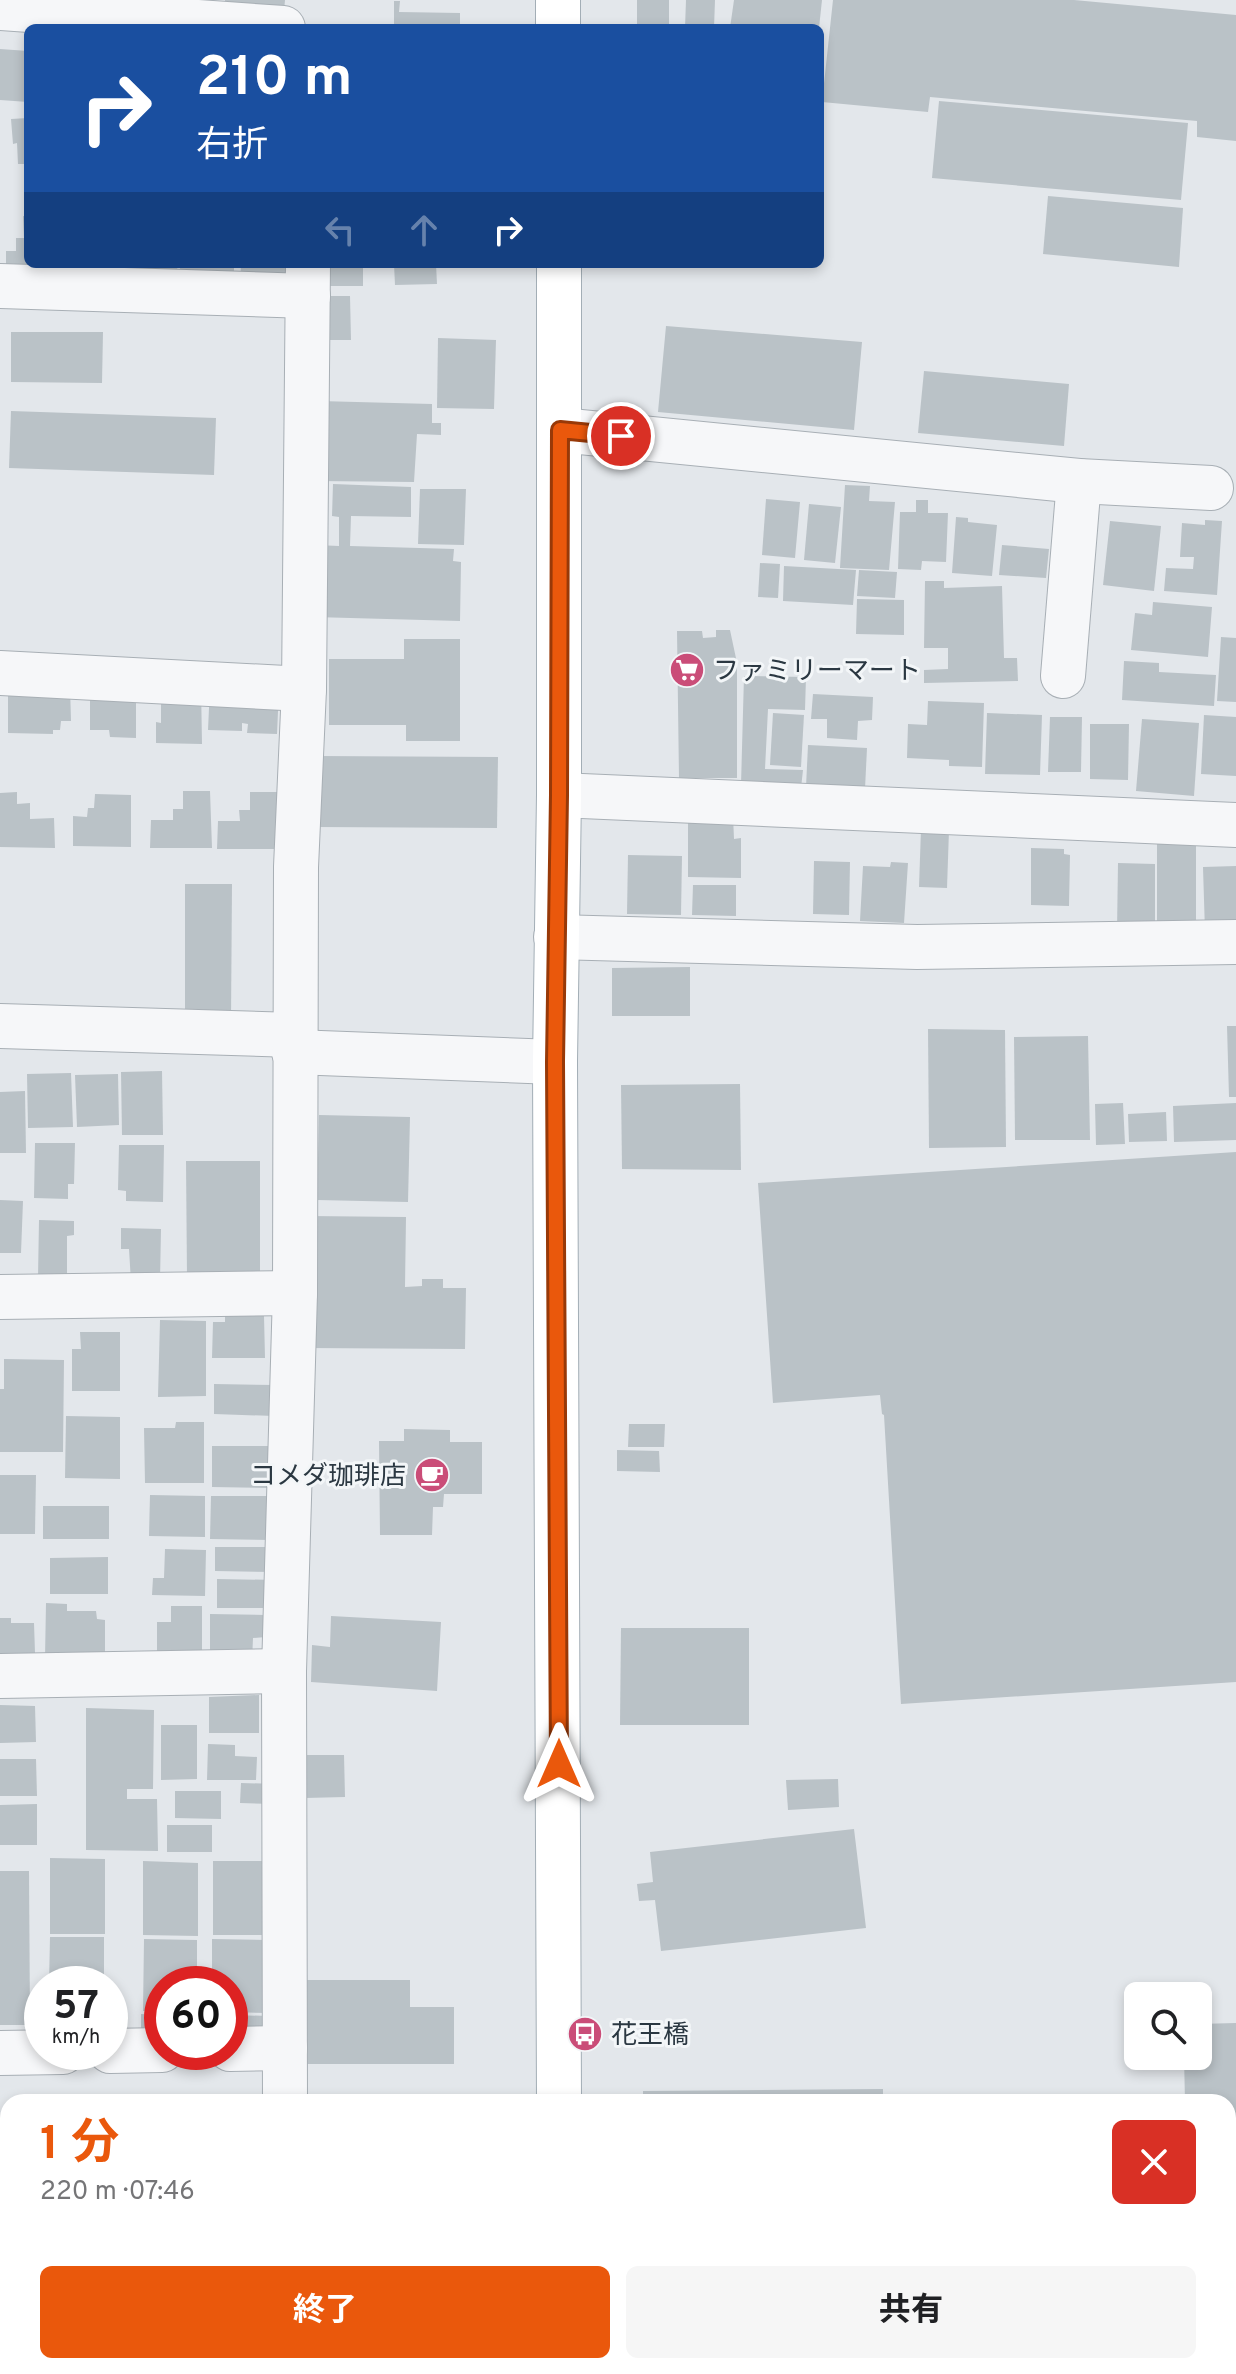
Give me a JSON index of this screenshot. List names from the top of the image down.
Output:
{
  "places": {
    "supermarket": ["ファミリーマート"],
    "cafe": ["コメダ珈琲店"],
    "bus stop": ["花王橋"]
  },
  "page": {
    "turn": ["210 m", "右折"],
    "speed": "57 km/h",
    "limit": "60",
    "heading": ["1 分", "220 m · 07:46"],
    "buttons": ["終了", "共有"]
  }
}
